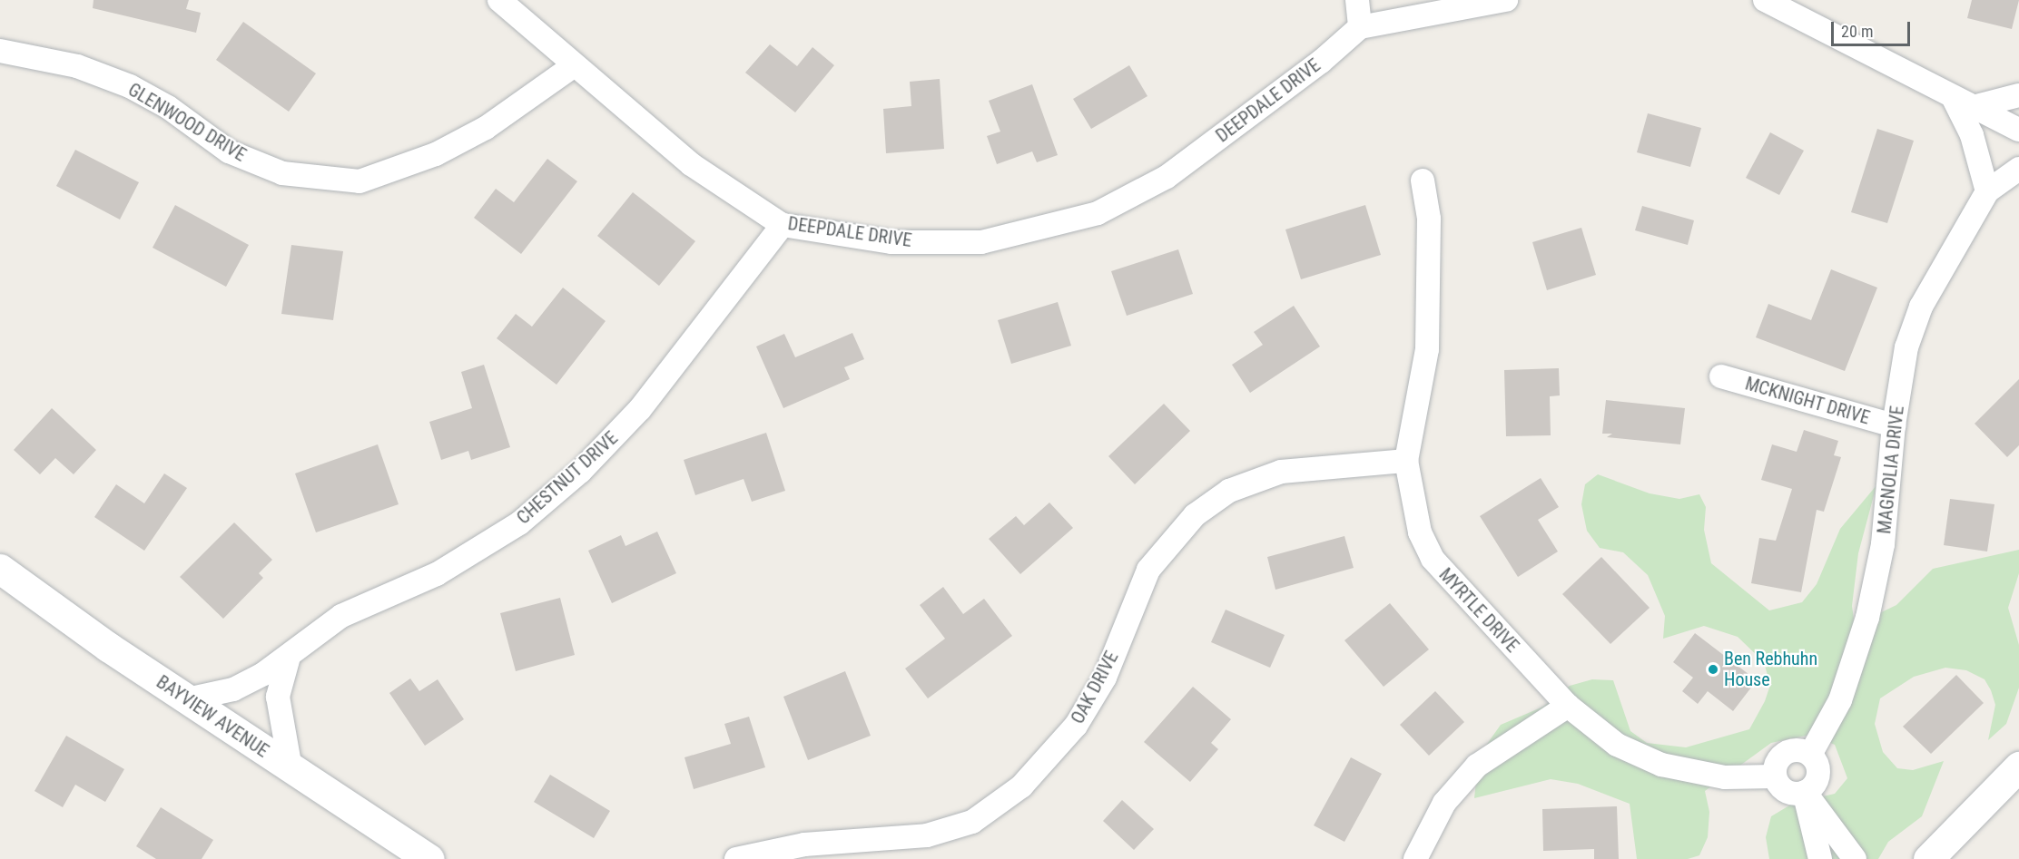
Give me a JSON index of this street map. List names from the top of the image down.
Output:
{
  "streets": {
    "main road": ["BAYVIEW AVENUE"],
    "street": [
      "DEEPDALE DRIVE",
      "GLENWOOD DRIVE",
      "MCKNIGHT DRIVE",
      "MAGNOLIA DRIVE",
      "CHESTNUT DRIVE",
      "MYRTLE DRIVE",
      "OAK DRIVE"
    ]
  },
  "crossings": [
    ["DEEPDALE DRIVE", "GLENWOOD DRIVE"],
    ["DEEPDALE DRIVE", "CHESTNUT DRIVE"],
    ["MCKNIGHT DRIVE", "MAGNOLIA DRIVE"],
    ["MAGNOLIA DRIVE", "MYRTLE DRIVE"],
    ["CHESTNUT DRIVE", "BAYVIEW AVENUE"],
    ["MYRTLE DRIVE", "OAK DRIVE"]
  ],
  "places": ["Ben Rebhuhn House"],
  "scale_bar": "20 m"
}
